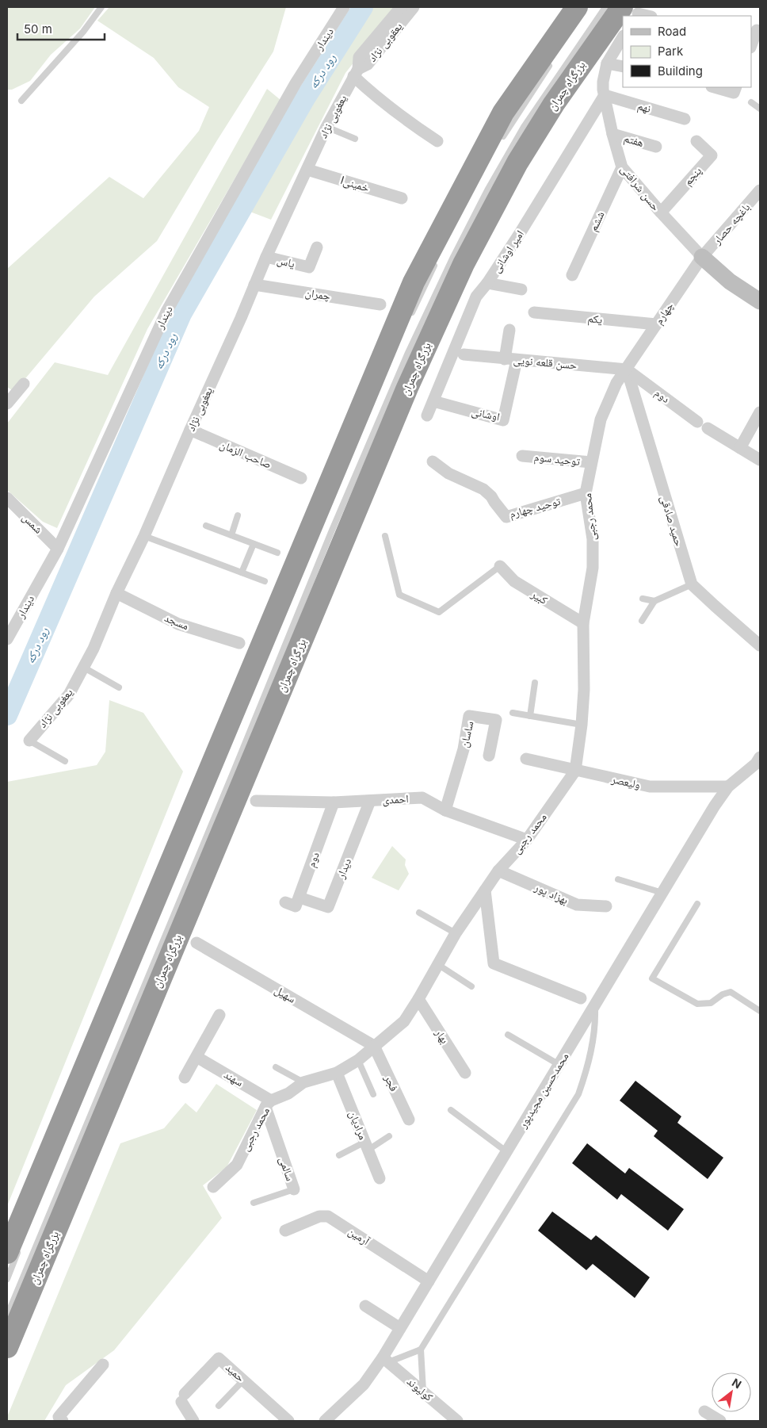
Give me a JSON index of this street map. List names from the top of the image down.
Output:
{
  "streets": {
    "highway": ["بزرگراه چمران"],
    "street": [
      "دیندار",
      "یعقوبی نژاد",
      "نهم",
      "یعغوبی نژاد",
      "هفتم",
      "پنجم",
      "lخمینی",
      "حسن شرافتی",
      "ششم",
      "باغچه حصار",
      "امیر اوشانی",
      "یاس",
      "چمران",
      "چهارم",
      "یکم",
      "حسن قلعه نویی",
      "دوم",
      "اوشانی",
      "صاحب الزمان",
      "توحید سوم",
      "توحید چهارم",
      "محمد رجبی",
      "حمید صادقی",
      "شمس",
      "کبیر",
      "مسجد",
      "ساسان",
      "ولیعصر",
      "احمدی",
      "دیدار",
      "بهزاد پور",
      "سهیل",
      "بهار",
      "سهند",
      "فجر",
      "محمدحسین مجیدپور",
      "مرادیان",
      "سالمی",
      "آرمین",
      "حمید",
      "کولیوند"
    ]
  },
  "crossings": [
    ["دیندار", "شمس"],
    ["یعقوبی نژاد", "یعغوبی نژاد"],
    ["نهم", "حسن شرافتی"],
    ["نهم", "امیر اوشانی"],
    ["یعغوبی نژاد", "lخمینی"],
    ["یعغوبی نژاد", "یاس"],
    ["یعغوبی نژاد", "چمران"],
    ["یعغوبی نژاد", "صاحب الزمان"],
    ["یعغوبی نژاد", "مسجد"],
    ["هفتم", "حسن شرافتی"],
    ["پنجم", "حسن شرافتی"],
    ["حسن شرافتی", "ششم"],
    ["حسن شرافتی", "باغچه حصار"],
    ["حسن شرافتی", "امیر اوشانی"],
    ["حسن شرافتی", "چهارم"],
    ["باغچه حصار", "چهارم"],
    ["امیر اوشانی", "اوشانی"],
    ["چهارم", "یکم"],
    ["چهارم", "حسن قلعه نویی"],
    ["چهارم", "دوم"],
    ["چهارم", "محمد رجبی"],
    ["چهارم", "حمید صادقی"],
    ["حسن قلعه نویی", "دوم"],
    ["حسن قلعه نویی", "اوشانی"],
    ["حسن قلعه نویی", "محمد رجبی"],
    ["حسن قلعه نویی", "حمید صادقی"],
    ["دوم", "محمد رجبی"],
    ["دوم", "حمید صادقی"],
    ["دوم", "احمدی"],
    ["دوم", "دیدار"],
    ["توحید سوم", "محمد رجبی"],
    ["توحید چهارم", "محمد رجبی"],
    ["محمد رجبی", "حمید صادقی"],
    ["محمد رجبی", "کبیر"],
    ["محمد رجبی", "ولیعصر"],
    ["محمد رجبی", "احمدی"],
    ["محمد رجبی", "بهزاد پور"],
    ["محمد رجبی", "سهیل"],
    ["محمد رجبی", "بهار"],
    ["محمد رجبی", "سهند"],
    ["محمد رجبی", "فجر"],
    ["محمد رجبی", "مرادیان"],
    ["محمد رجبی", "سالمی"],
    ["ساسان", "احمدی"],
    ["ولیعصر", "محمدحسین مجیدپور"],
    ["احمدی", "دیدار"],
    ["سهیل", "فجر"],
    ["سهند", "سالمی"],
    ["محمدحسین مجیدپور", "آرمین"],
    ["محمدحسین مجیدپور", "کولیوند"]
  ],
  "water": ["رود درکه"],
  "legend": ["Road", "Park", "Building"],
  "scale_bar": "50 m",
  "north": "top right"
}
